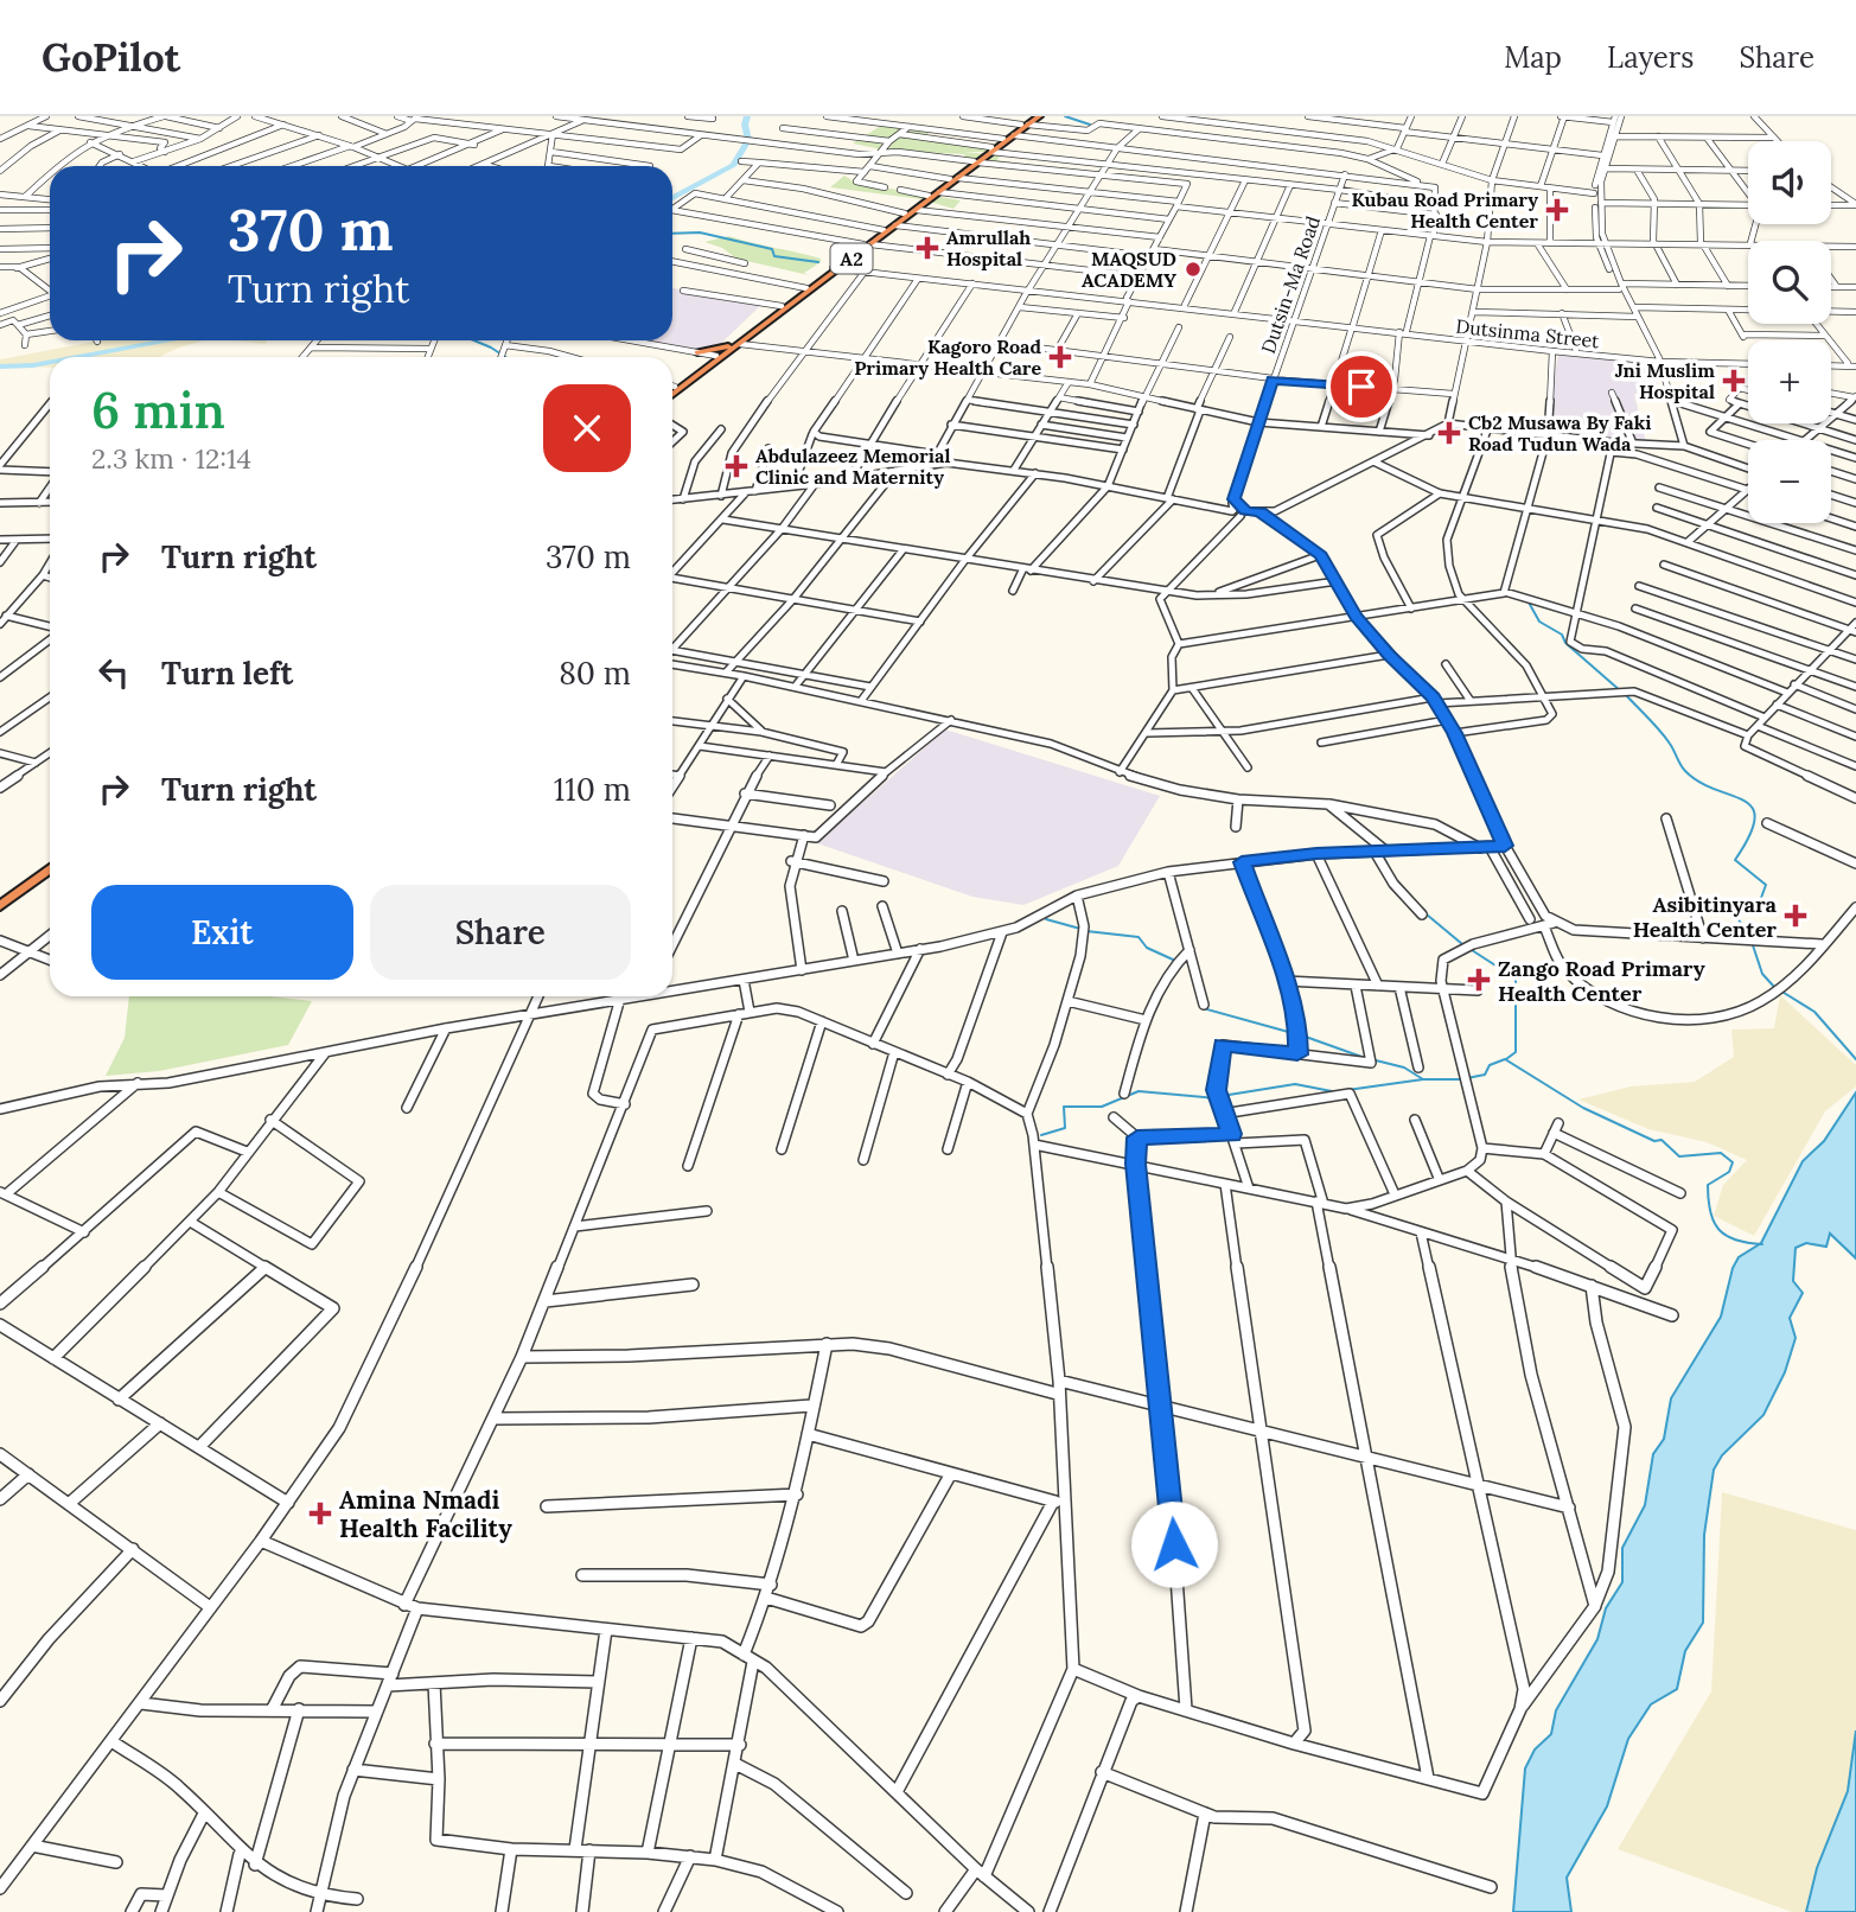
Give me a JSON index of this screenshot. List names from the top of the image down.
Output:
{
  "streets": {
    "highway": ["A2"],
    "street": ["Dutsin-Ma Road", "Dutsinma Street"]
  },
  "crossings": [
    ["Dutsin-Ma Road", "Dutsinma Street"]
  ],
  "places": {
    "health": [
      "Kubau Road Primary Health Center",
      "Amrullah Hospital",
      "Kagoro Road Primary Health Care",
      "Jni Muslim Hospital",
      "Cb2 Musawa By Faki Road Tudun Wada",
      "Abdulazeez Memorial Clinic and Maternity",
      "Asibitinyara Health Center",
      "Zango Road Primary Health Center",
      "Amina Nmadi Health Facility"
    ],
    "other": ["MAQSUD ACADEMY"]
  },
  "page": {
    "header": "GoPilot",
    "nav": ["Map", "Layers", "Share"],
    "map_buttons": ["+", "−"],
    "turn": ["370 m", "Turn right"],
    "heading": ["6 min", "2.3 km · 12:14"],
    "list": [
      {
        "name": "Turn right",
        "value": "370 m"
      },
      {
        "name": "Turn left",
        "value": "80 m"
      },
      {
        "name": "Turn right",
        "value": "110 m"
      }
    ],
    "buttons": ["Exit", "Share"]
  }
}
